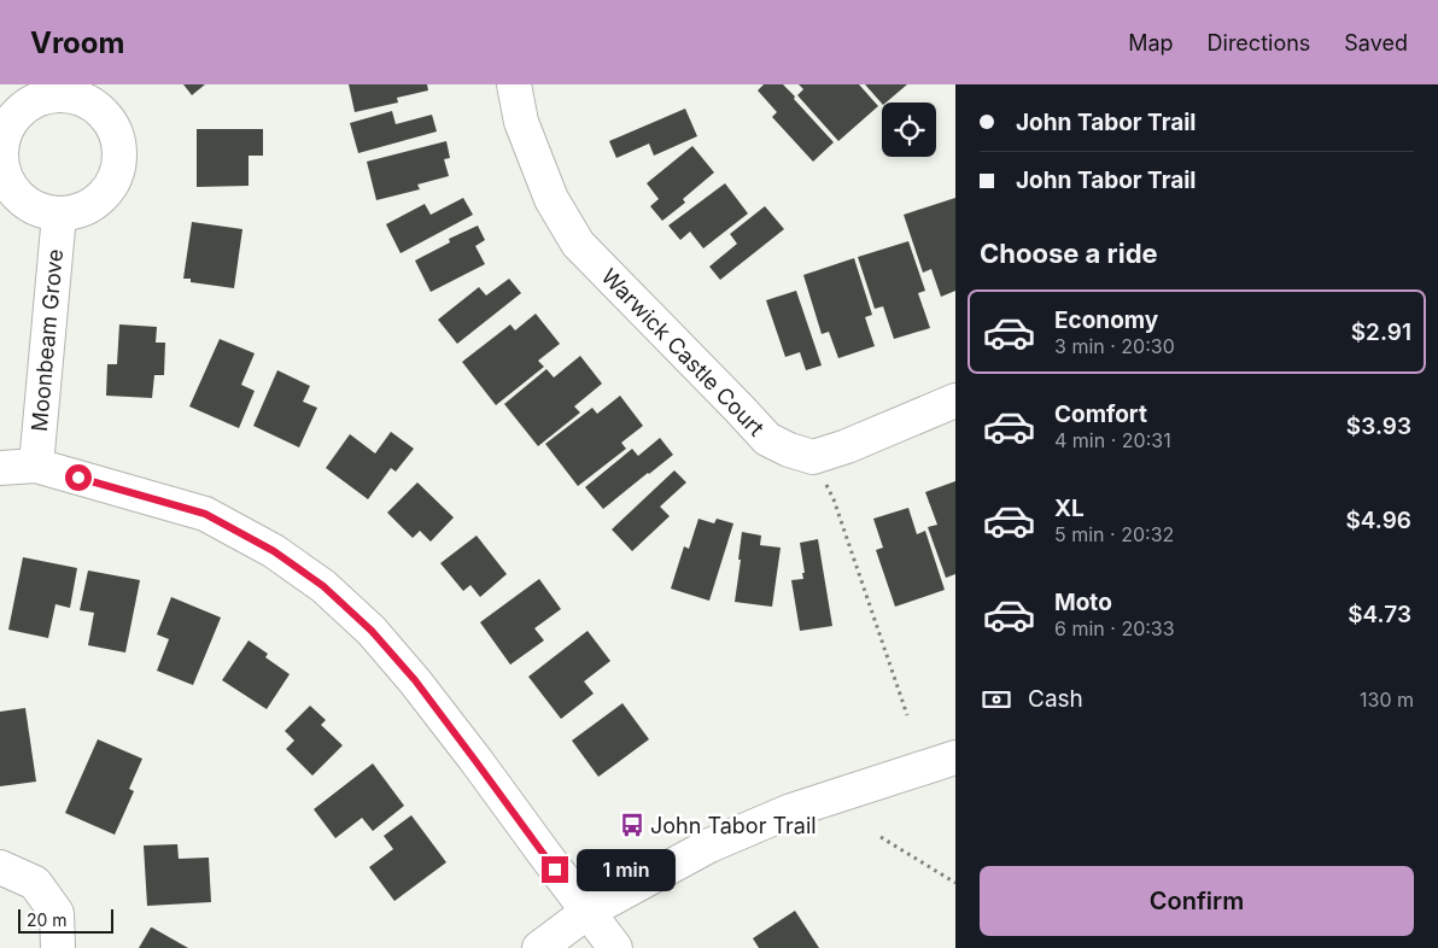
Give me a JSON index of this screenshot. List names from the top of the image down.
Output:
{
  "streets": {
    "street": ["Moonbeam Grove", "Warwick Castle Court"]
  },
  "places": {
    "bus stop": ["John Tabor Trail"]
  },
  "scale_bar": "20 m",
  "page": {
    "header": "Vroom",
    "nav": ["Map", "Directions", "Saved"],
    "banner": ["John Tabor Trail", "John Tabor Trail"],
    "heading": "Choose a ride",
    "list": [
      {
        "name": "Economy",
        "note": "3 min · 20:30",
        "value": "$2.91"
      },
      {
        "name": "Comfort",
        "note": "4 min · 20:31",
        "value": "$3.93"
      },
      {
        "name": "XL",
        "note": "5 min · 20:32",
        "value": "$4.96"
      },
      {
        "name": "Moto",
        "note": "6 min · 20:33",
        "value": "$4.73"
      }
    ],
    "pay": ["Cash", "130 m"],
    "bubble": "1 min",
    "buttons": "Confirm",
    "scale": "20 m"
  }
}
